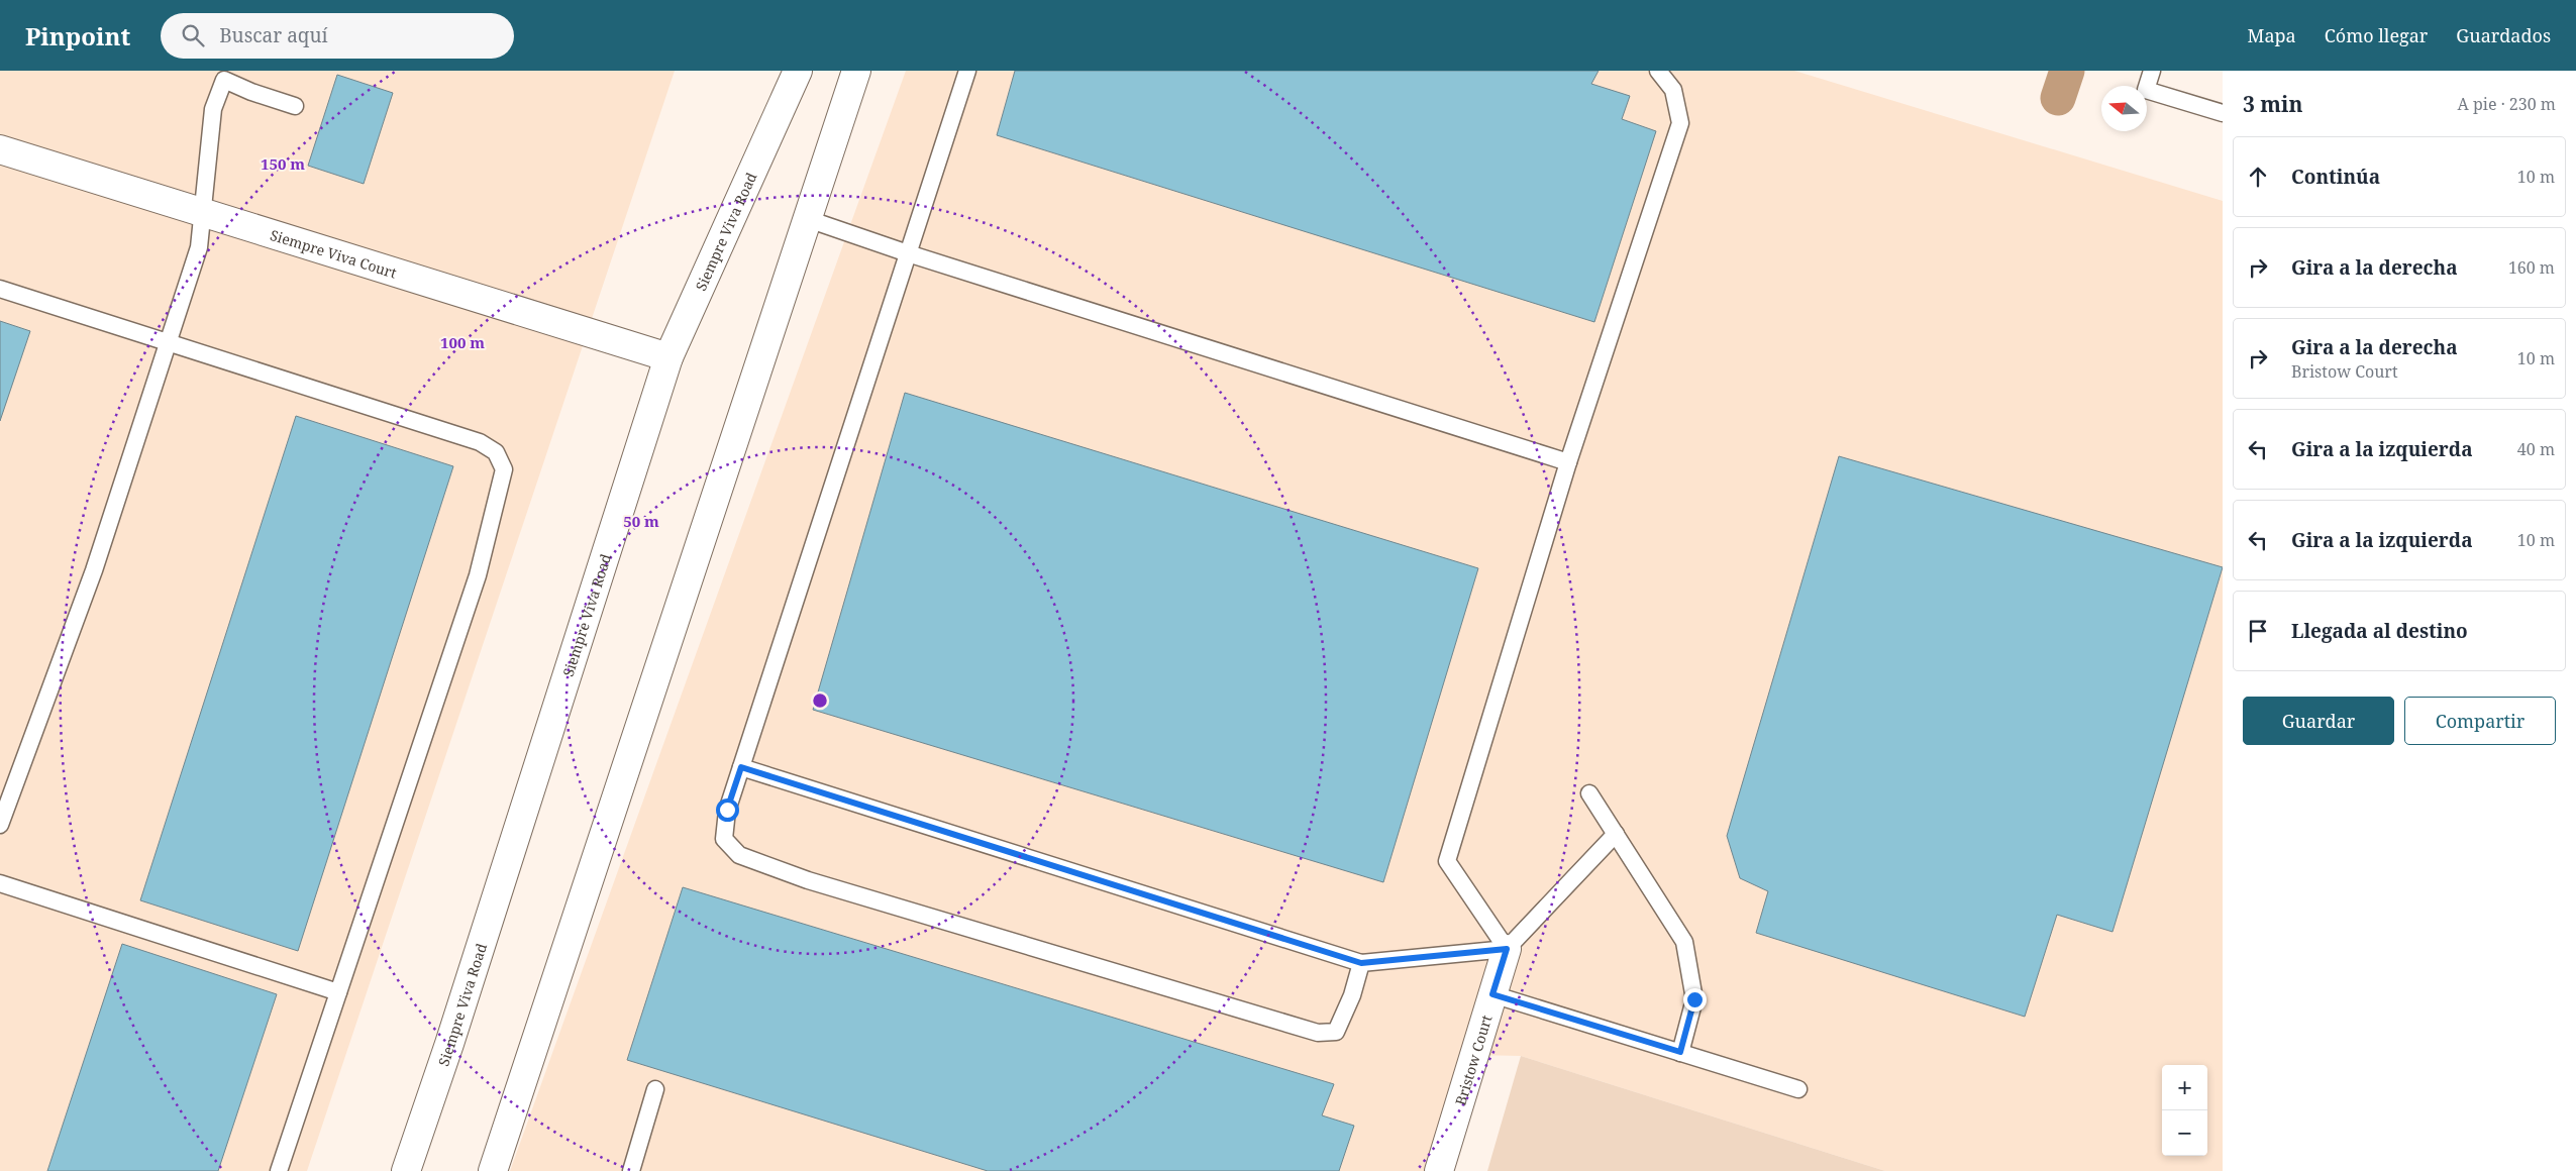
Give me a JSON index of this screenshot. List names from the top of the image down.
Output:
{
  "streets": {
    "main road": ["Siempre Viva Road", "Siempre Viva Court", "Bristow Court"]
  },
  "crossings": [
    ["Siempre Viva Road", "Siempre Viva Court"]
  ],
  "north": "left",
  "page": {
    "header": "Pinpoint",
    "search": "Buscar aquí",
    "nav": ["Mapa", "Cómo llegar", "Guardados"],
    "heading": ["3 min", "A pie · 230 m"],
    "list": [
      ["Continúa", "10 m"],
      ["Gira a la derecha", "160 m"],
      ["Gira a la derecha", "Bristow Court", "10 m"],
      ["Gira a la izquierda", "40 m"],
      ["Gira a la izquierda", "10 m"],
      "Llegada al destino"
    ],
    "buttons": ["Guardar", "Compartir"],
    "map_buttons": ["+", "−"]
  },
  "rings": ["150 m", "100 m", "50 m"]
}
